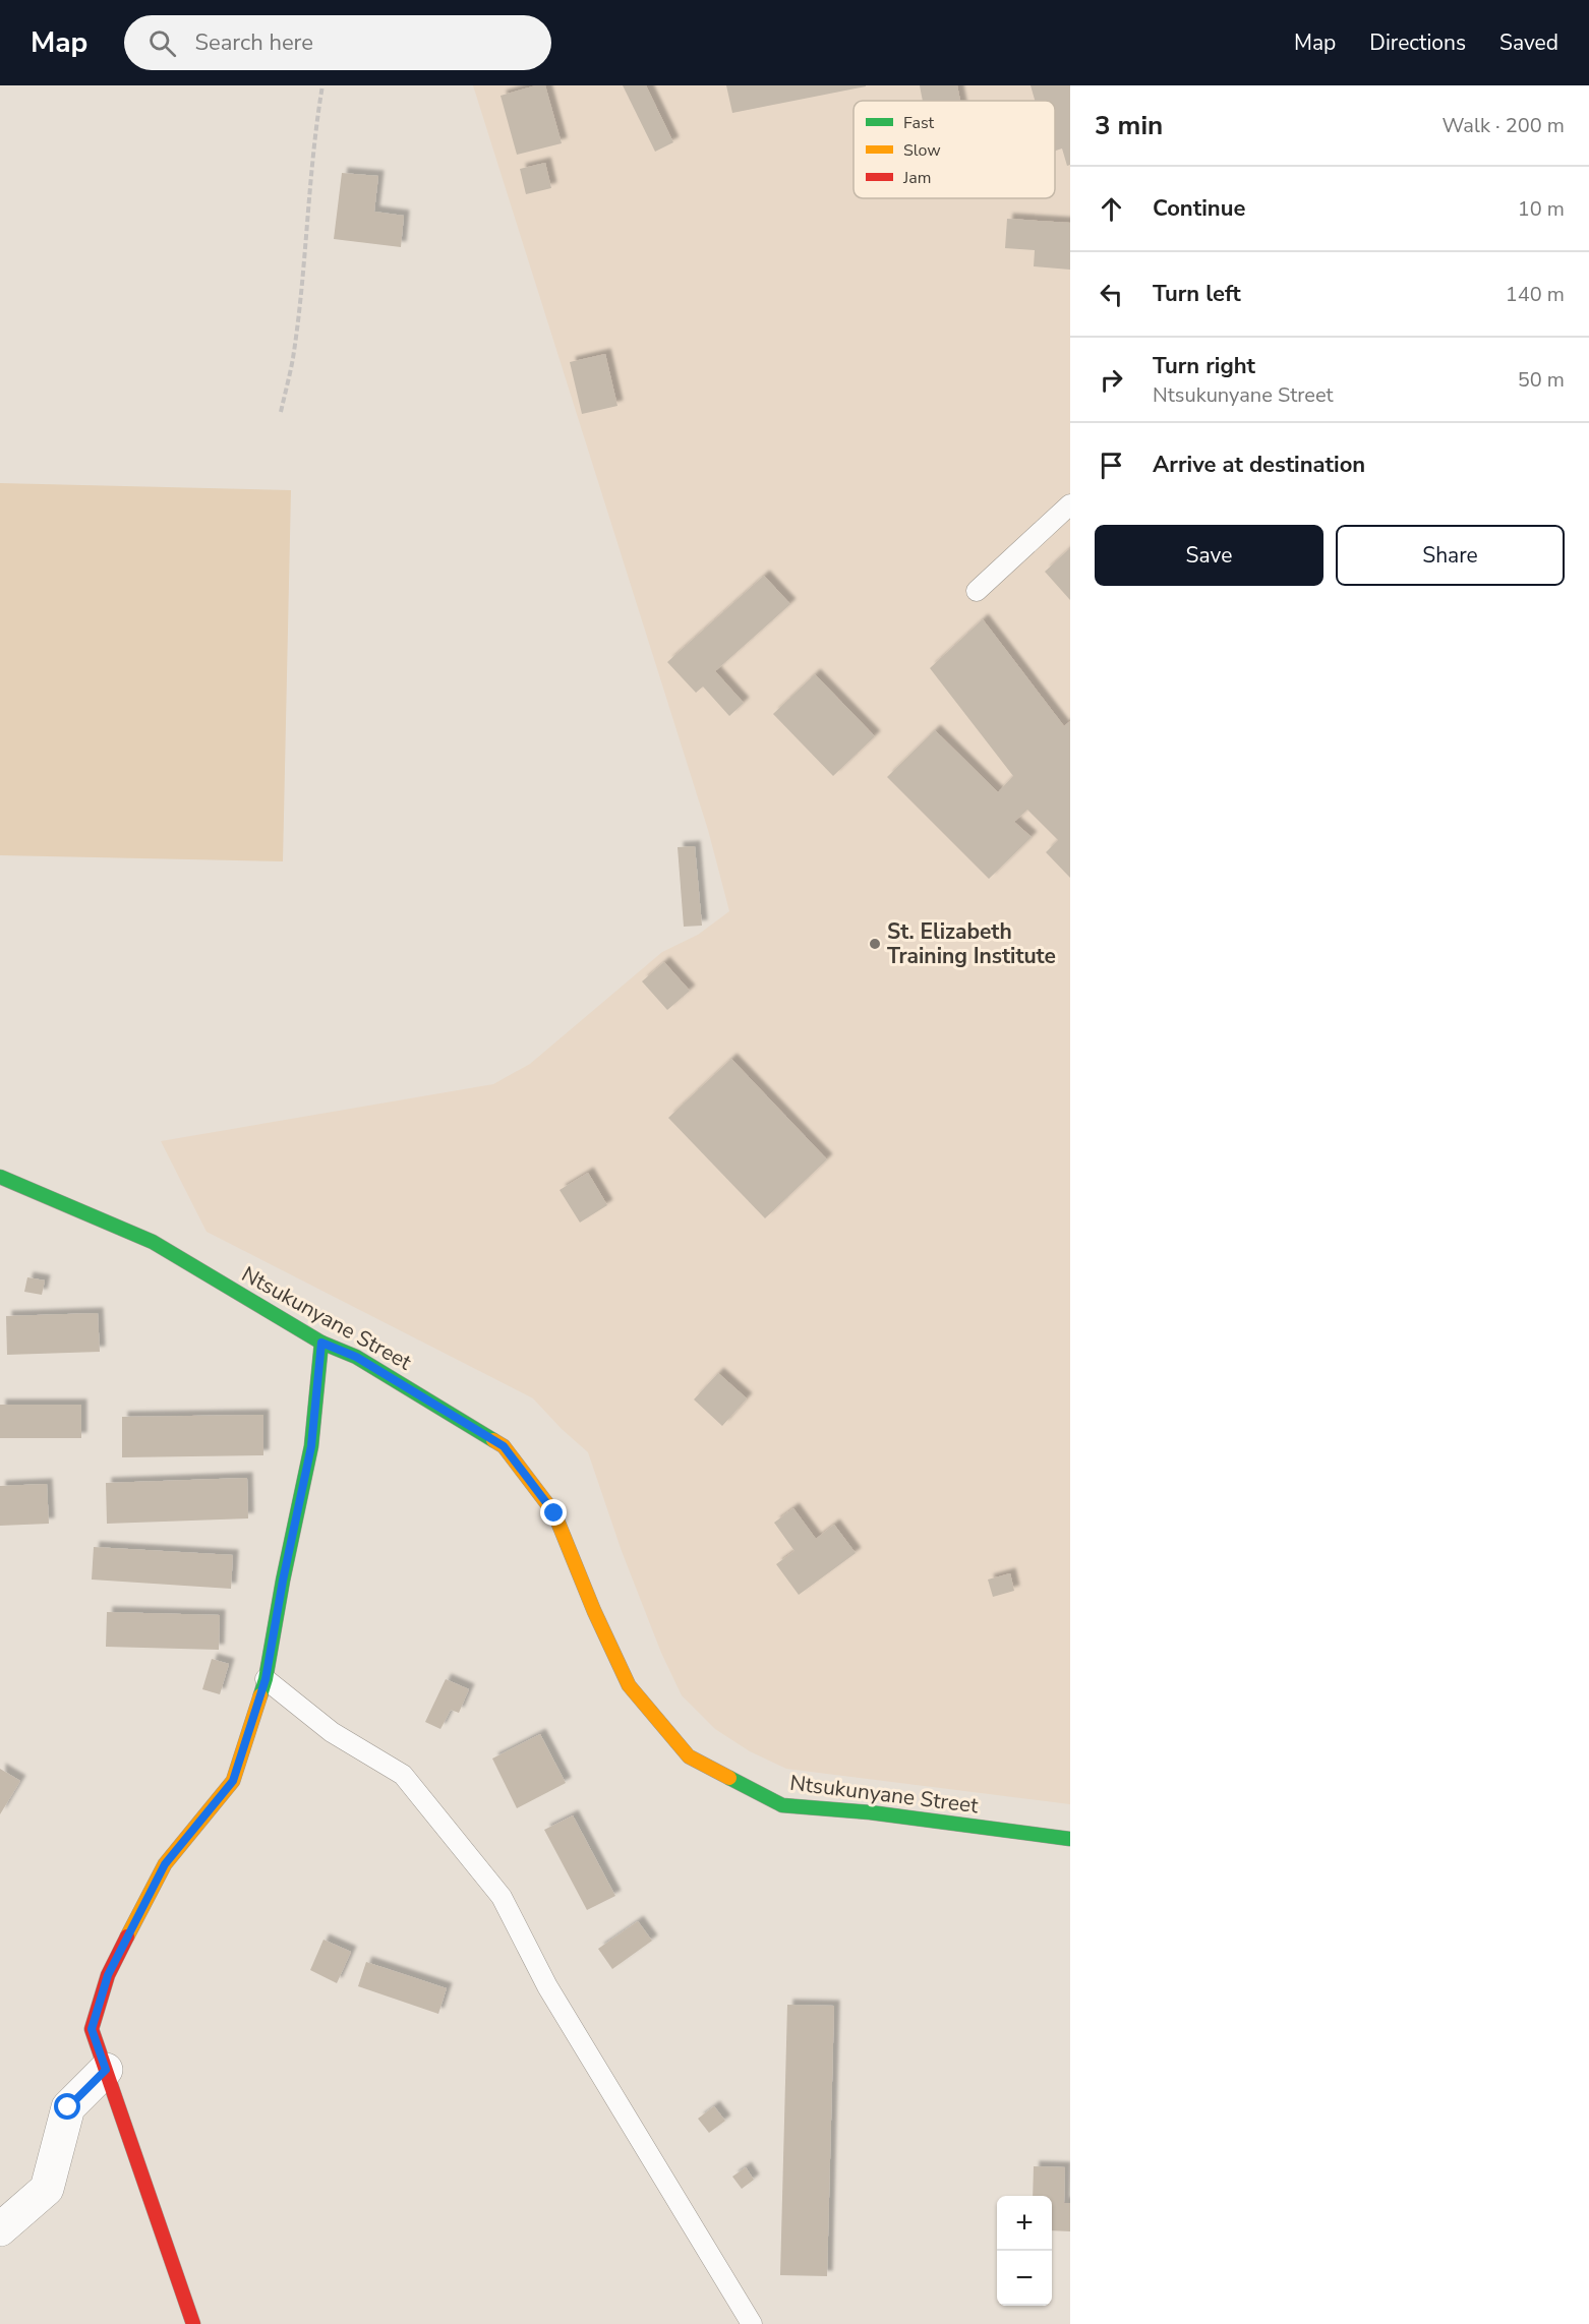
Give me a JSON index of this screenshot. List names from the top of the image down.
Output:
{
  "streets": {
    "street": ["Ntsukunyane Street"]
  },
  "places": ["St. Elizabeth Training Institute"],
  "legend": ["Fast", "Slow", "Jam"],
  "page": {
    "header": "Map",
    "search": "Search here",
    "nav": ["Map", "Directions", "Saved"],
    "heading": ["3 min", "Walk · 200 m"],
    "list": [
      ["Continue", "10 m"],
      ["Turn left", "140 m"],
      ["Turn right", "Ntsukunyane Street", "50 m"],
      "Arrive at destination"
    ],
    "buttons": ["Save", "Share"],
    "map_buttons": ["+", "−"]
  }
}
